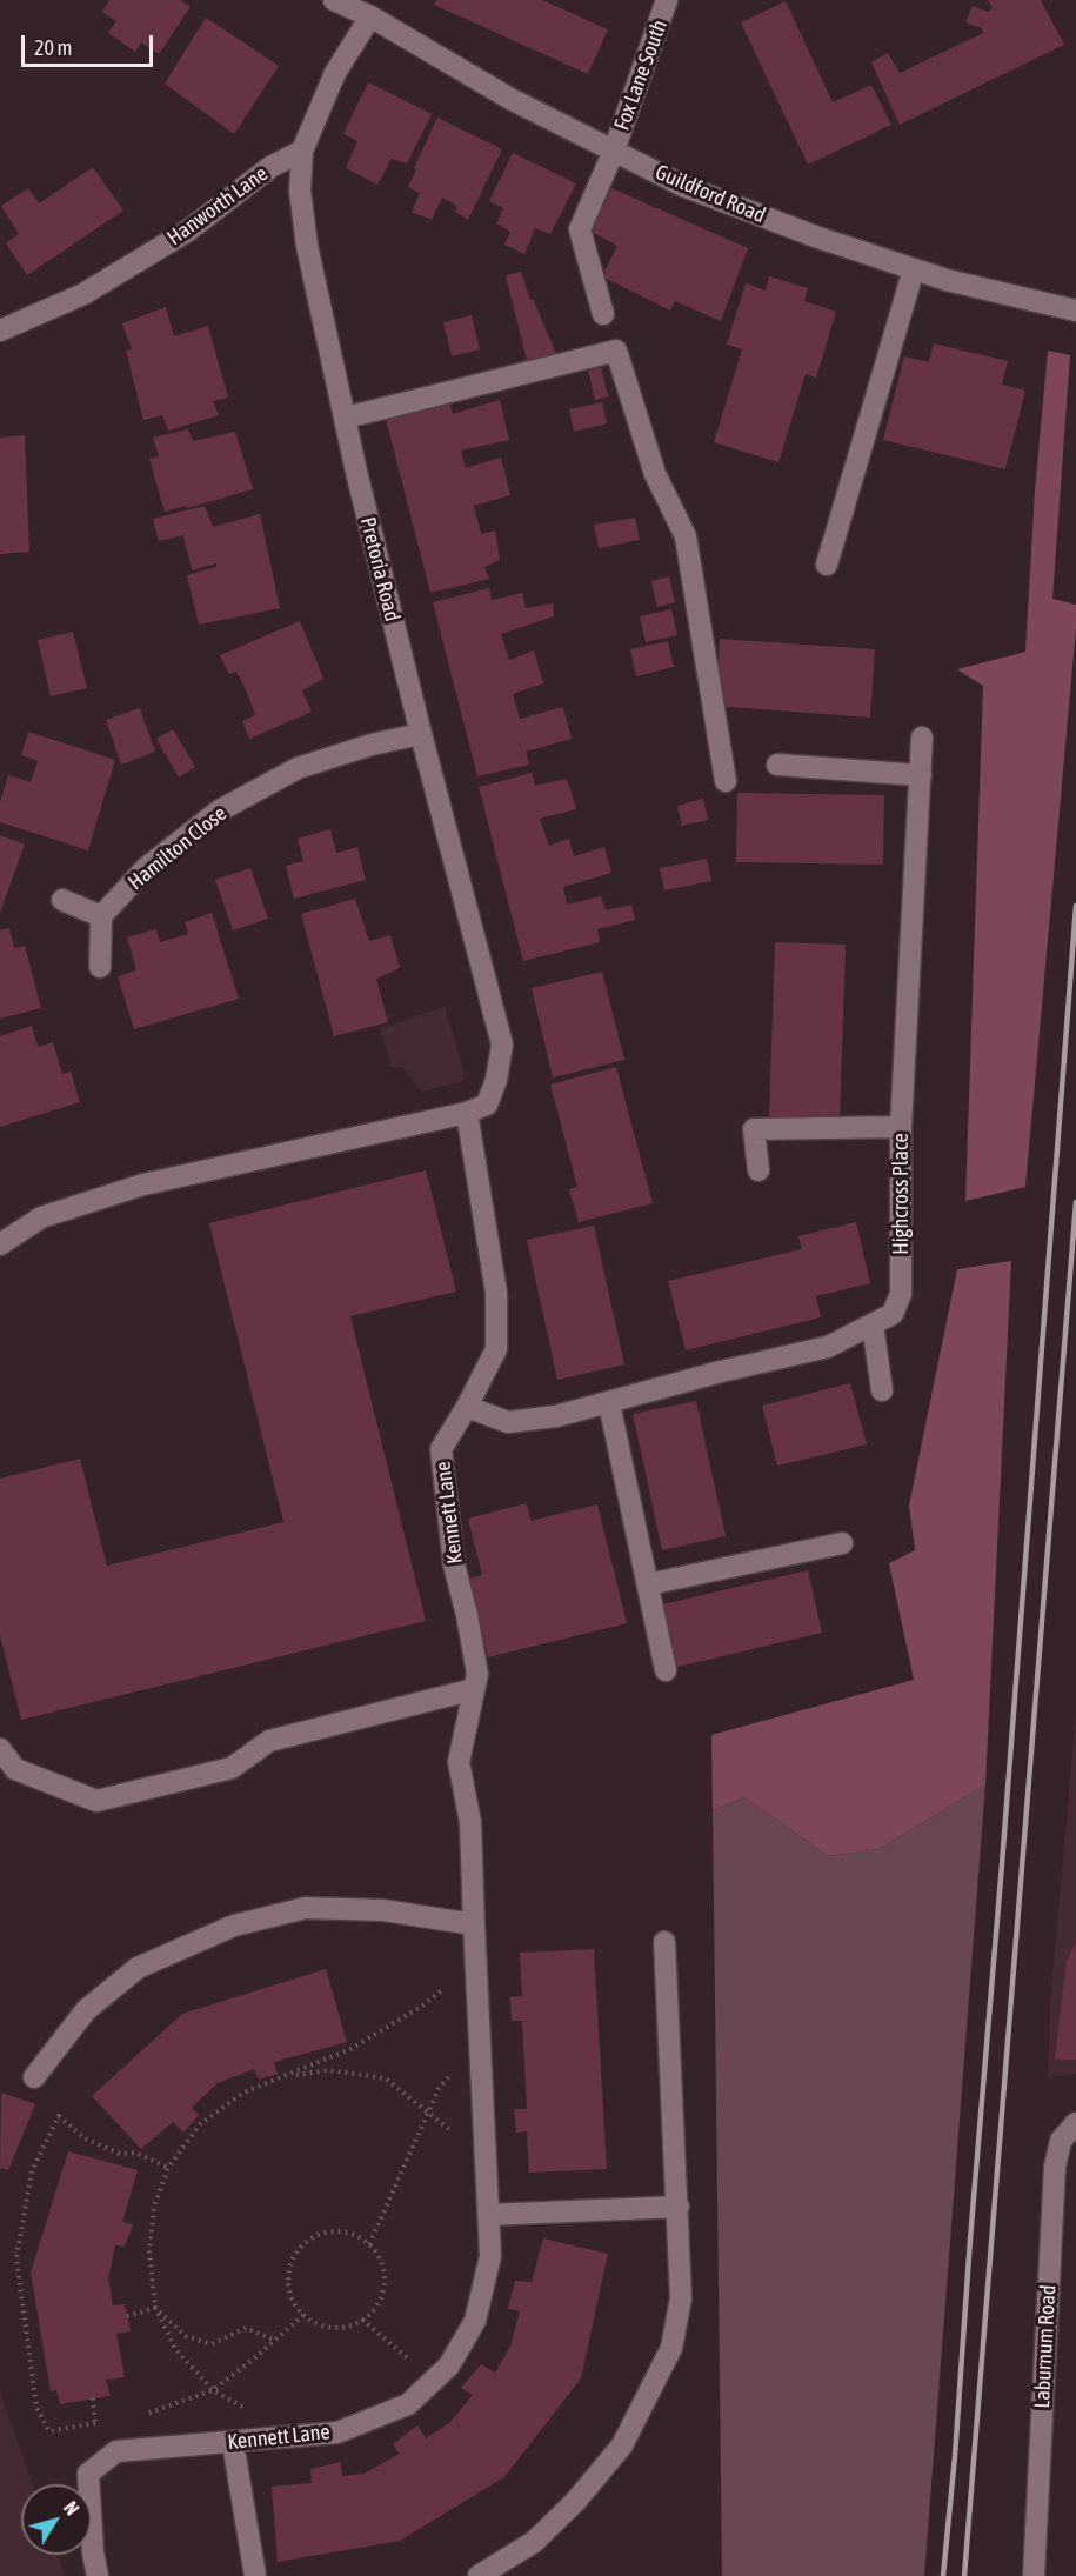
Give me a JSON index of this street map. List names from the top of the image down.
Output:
{
  "streets": {
    "street": [
      "Fox Lane South",
      "Guildford Road",
      "Hanworth Lane",
      "Pretoria Road",
      "Hamilton Close",
      "Highcross Place",
      "Kennett Lane",
      "Laburnum Road"
    ]
  },
  "crossings": [
    ["Fox Lane South", "Guildford Road"],
    ["Hanworth Lane", "Pretoria Road"],
    ["Pretoria Road", "Hamilton Close"],
    ["Pretoria Road", "Kennett Lane"],
    ["Highcross Place", "Kennett Lane"]
  ],
  "scale_bar": "20 m",
  "north": "top right"
}
